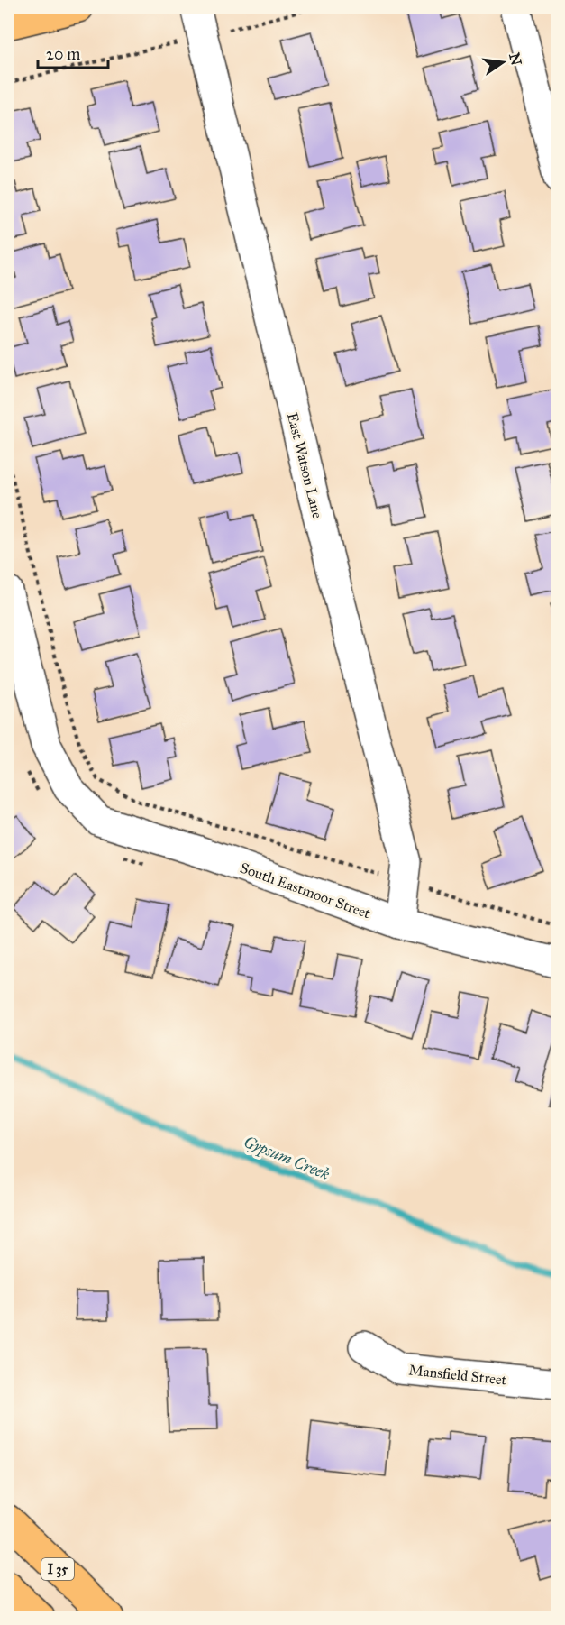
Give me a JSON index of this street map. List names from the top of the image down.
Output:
{
  "streets": {
    "main road": ["I 35"],
    "street": ["East Watson Lane", "South Eastmoor Street", "Mansfield Street"]
  },
  "crossings": [
    ["East Watson Lane", "South Eastmoor Street"]
  ],
  "water": ["Gypsum Creek"],
  "scale_bar": "20 m",
  "north": "right"
}
